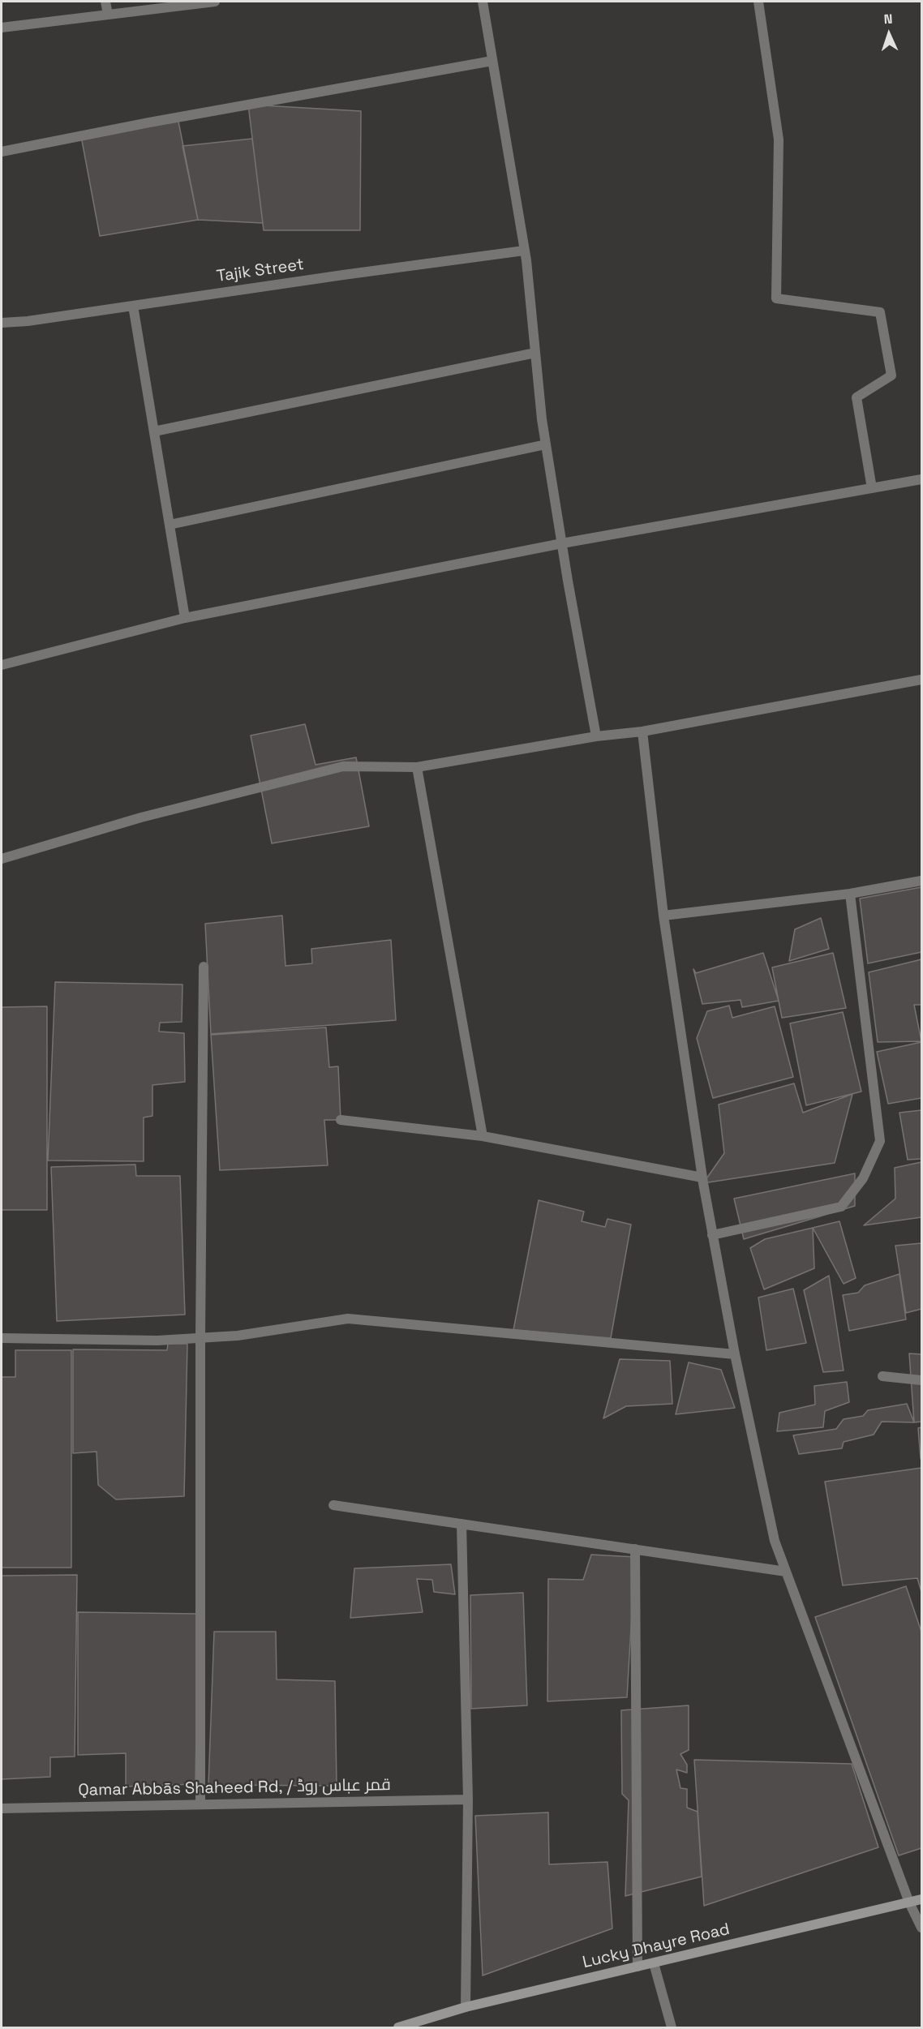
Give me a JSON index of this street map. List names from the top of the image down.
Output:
{
  "streets": {
    "main road": ["Lucky Dhayre Road"],
    "street": ["Tajik Street", "Qamar Abbās Shaheed Rd, / قمر عباس روڈ"]
  },
  "north": "top"
}
